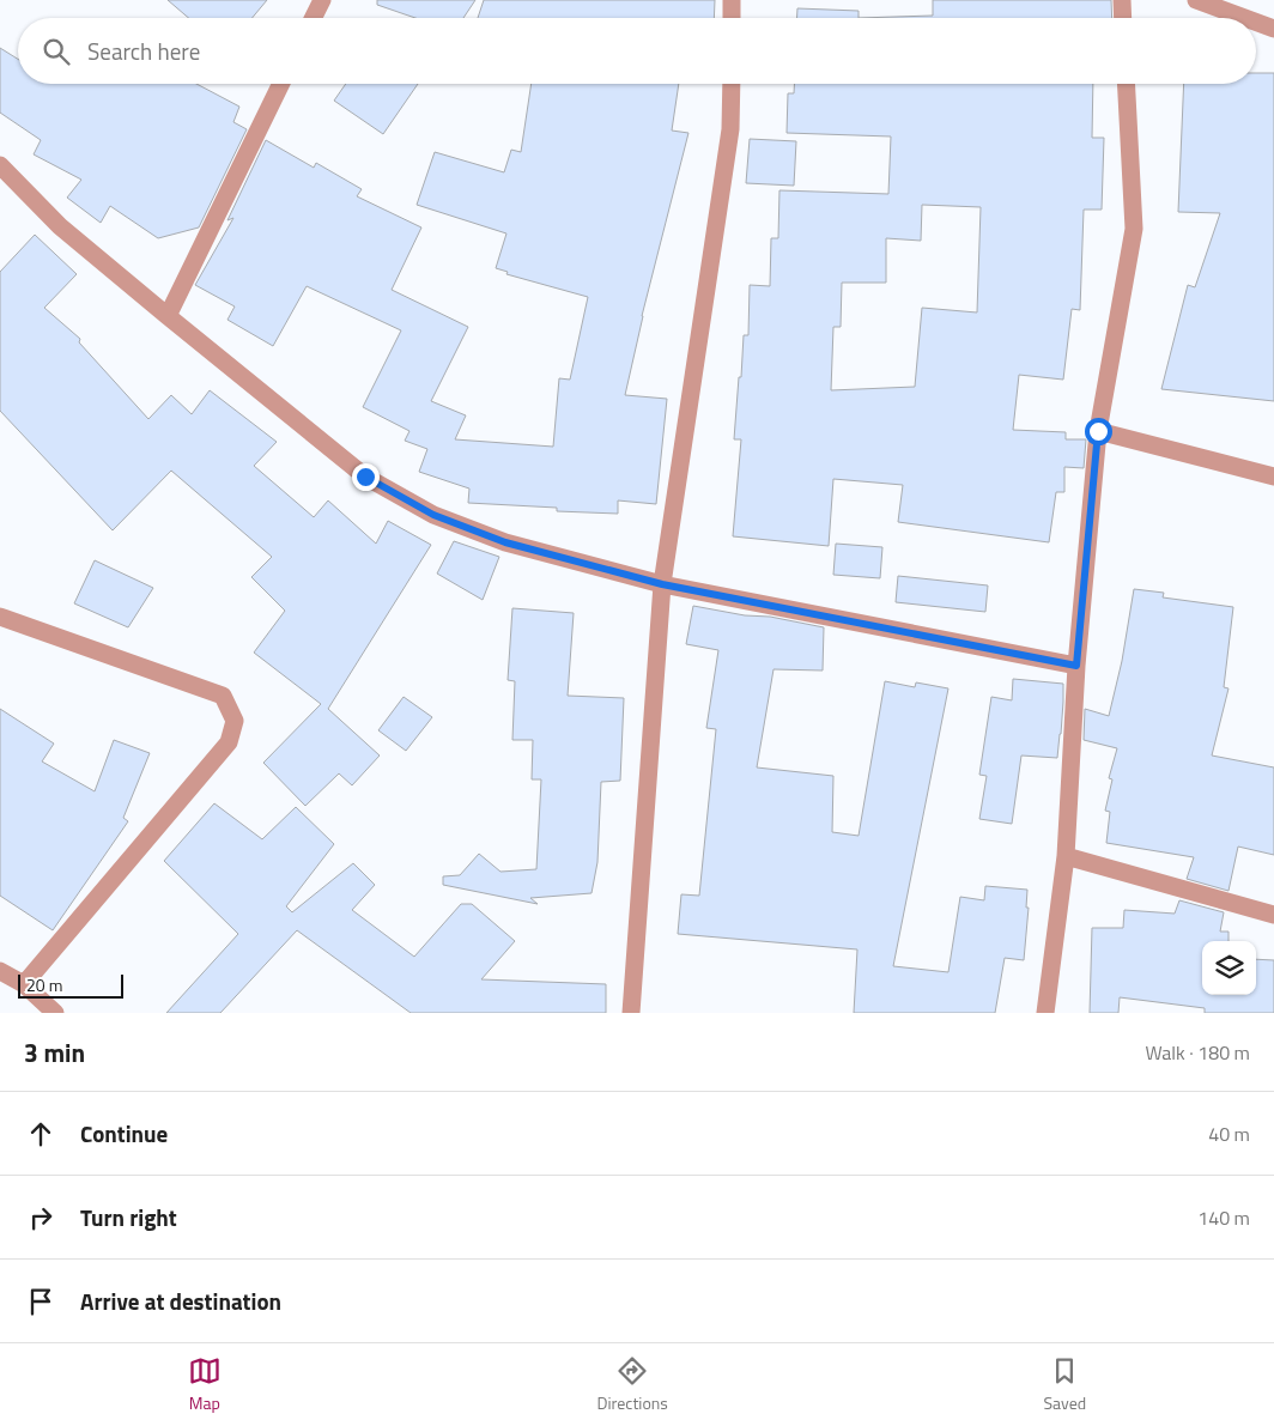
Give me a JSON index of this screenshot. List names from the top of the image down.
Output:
{
  "scale_bar": "20 m",
  "page": {
    "search": "Search here",
    "scale": "20 m",
    "heading": ["3 min", "Walk · 180 m"],
    "list": [
      ["Continue", "40 m"],
      ["Turn right", "140 m"],
      "Arrive at destination"
    ],
    "nav": ["Map", "Directions", "Saved"]
  }
}
